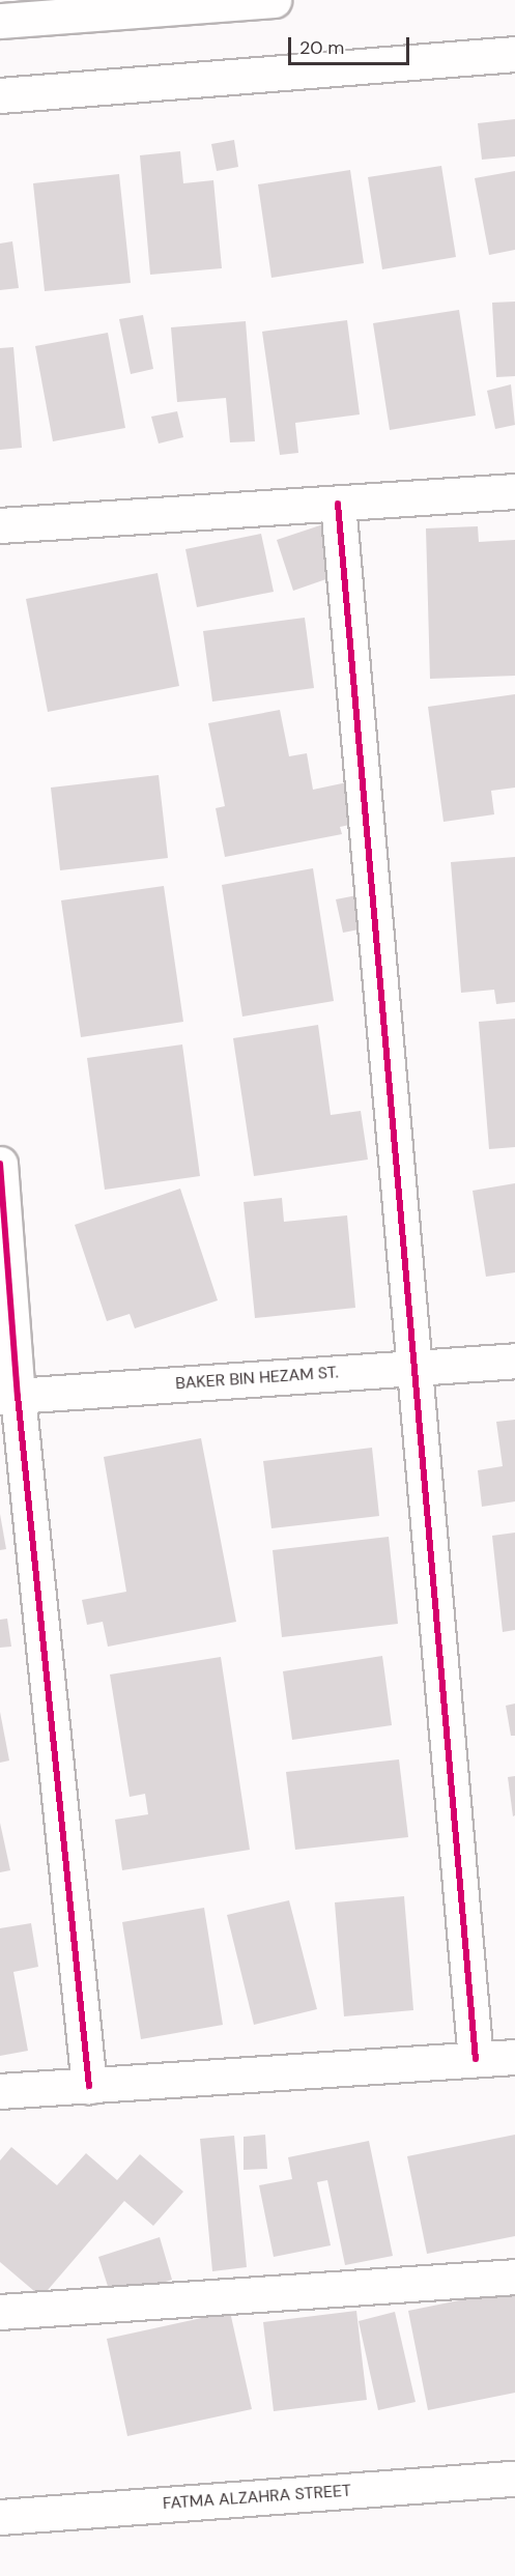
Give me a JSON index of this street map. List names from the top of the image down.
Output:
{
  "streets": {
    "street": ["BAKER BIN HEZAM ST.", "FATMA ALZAHRA STREET"]
  },
  "scale_bar": "20 m"
}
